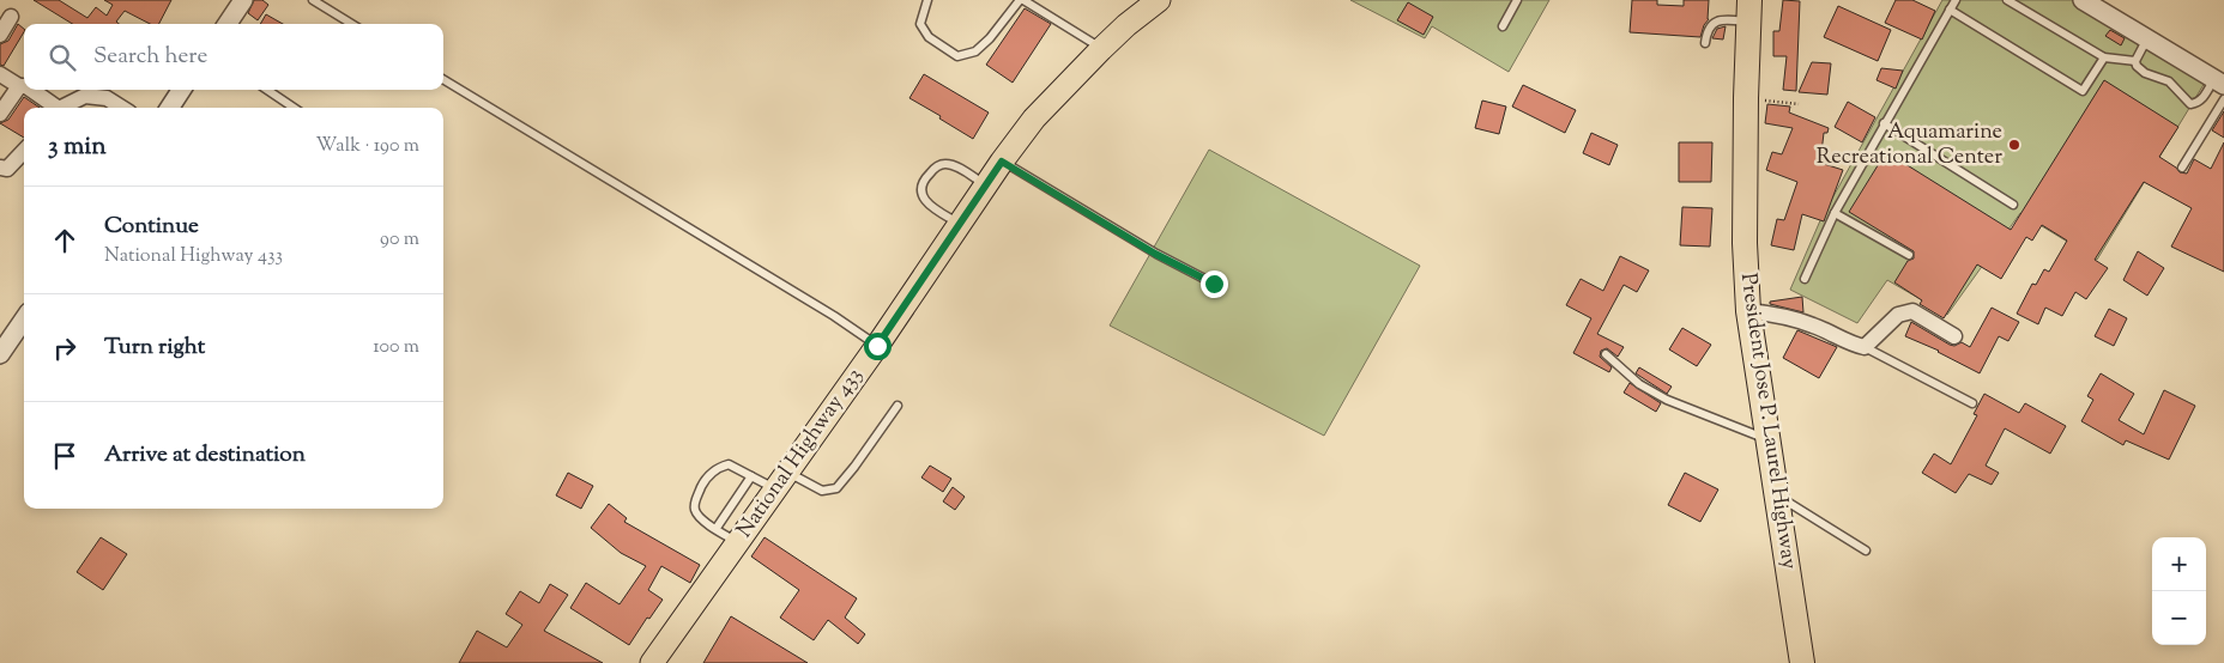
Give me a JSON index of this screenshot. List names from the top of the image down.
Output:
{
  "streets": {
    "highway": ["President Jose P. Laurel Highway"],
    "main road": ["National Highway 433"]
  },
  "places": ["Aquamarine Recreational Center"],
  "page": {
    "search": "Search here",
    "heading": ["3 min", "Walk · 190 m"],
    "list": [
      ["Continue", "National Highway 433", "90 m"],
      ["Turn right", "100 m"],
      "Arrive at destination"
    ],
    "map_buttons": ["+", "−"]
  }
}
